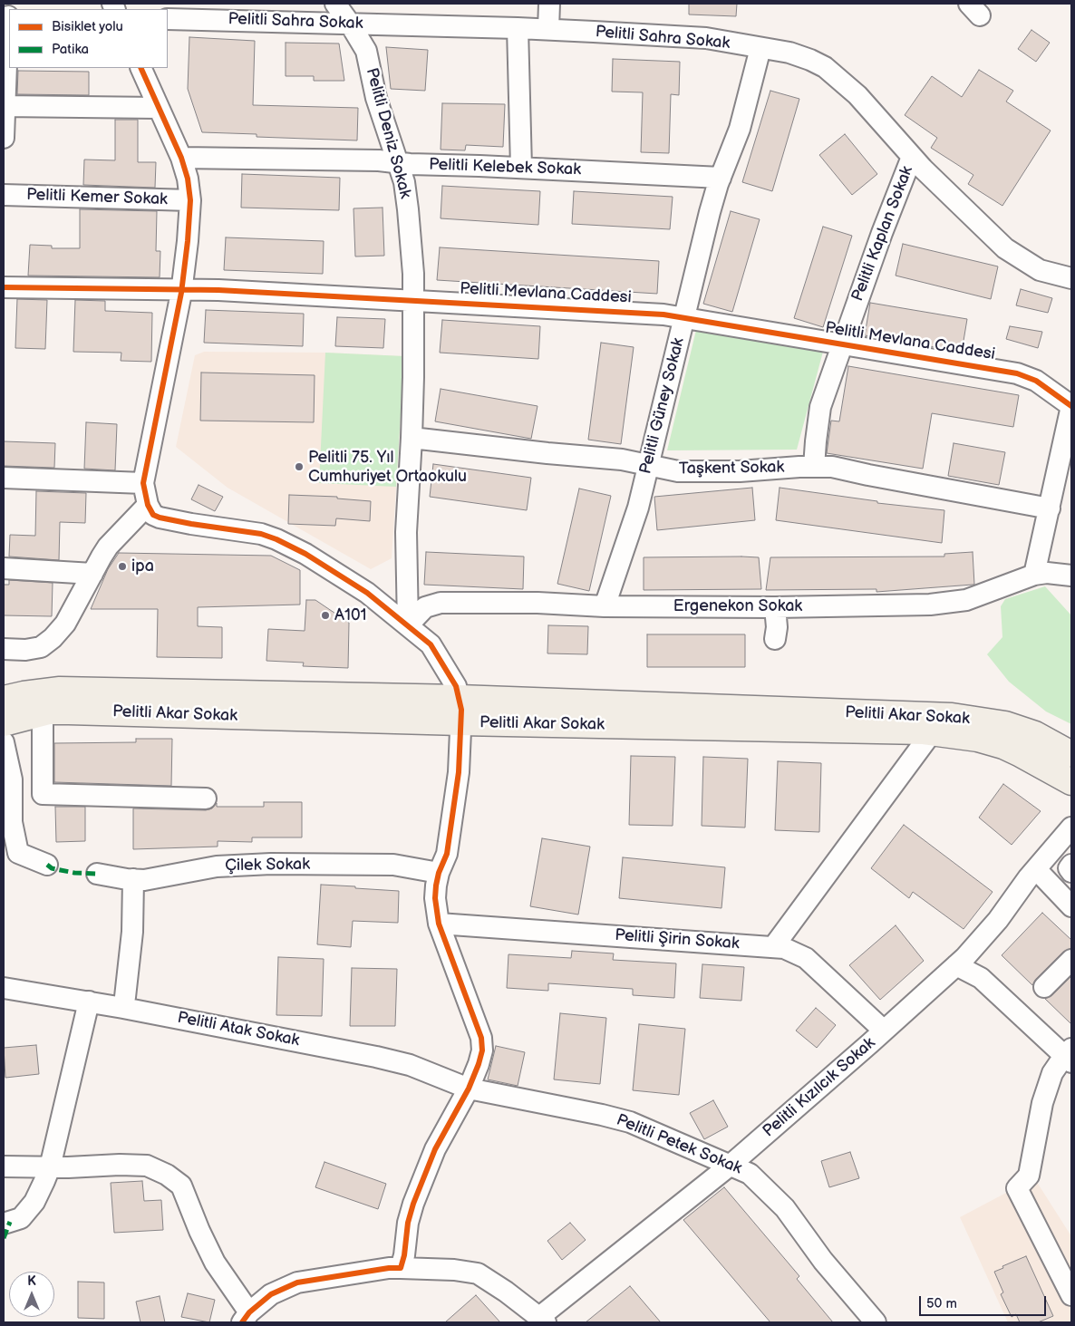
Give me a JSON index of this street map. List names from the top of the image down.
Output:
{
  "streets": {
    "main road": ["Pelitli Akar Sokak"],
    "street": [
      "Pelitli Sahra Sokak",
      "Pelitli Deniz Sokak",
      "Pelitli Kelebek Sokak",
      "Pelitli Kemer Sokak",
      "Pelitli Kaplan Sokak",
      "Pelitli Mevlana Caddesi",
      "Pelitli Güney Sokak",
      "Taşkent Sokak",
      "Ergenekon Sokak",
      "Çilek Sokak",
      "Pelitli Şirin Sokak",
      "Pelitli Atak Sokak",
      "Pelitli Kızılcık Sokak",
      "Pelitli Petek Sokak"
    ]
  },
  "crossings": [
    ["Pelitli Sahra Sokak", "Pelitli Deniz Sokak"],
    ["Pelitli Sahra Sokak", "Pelitli Kaplan Sokak"],
    ["Pelitli Sahra Sokak", "Pelitli Güney Sokak"],
    ["Pelitli Deniz Sokak", "Pelitli Kelebek Sokak"],
    ["Pelitli Deniz Sokak", "Pelitli Mevlana Caddesi"],
    ["Pelitli Deniz Sokak", "Taşkent Sokak"],
    ["Pelitli Deniz Sokak", "Ergenekon Sokak"],
    ["Pelitli Kelebek Sokak", "Pelitli Güney Sokak"],
    ["Pelitli Kaplan Sokak", "Pelitli Mevlana Caddesi"],
    ["Pelitli Kaplan Sokak", "Taşkent Sokak"],
    ["Pelitli Mevlana Caddesi", "Pelitli Güney Sokak"],
    ["Pelitli Güney Sokak", "Taşkent Sokak"],
    ["Pelitli Güney Sokak", "Ergenekon Sokak"],
    ["Pelitli Şirin Sokak", "Pelitli Kızılcık Sokak"],
    ["Pelitli Atak Sokak", "Pelitli Petek Sokak"],
    ["Pelitli Kızılcık Sokak", "Pelitli Petek Sokak"]
  ],
  "places": ["Pelitli 75. Yıl Cumhuriyet Ortaokulu", "ipa", "A101"],
  "legend": ["Bisiklet yolu", "Patika"],
  "scale_bar": "50 m",
  "north": "top"
}
